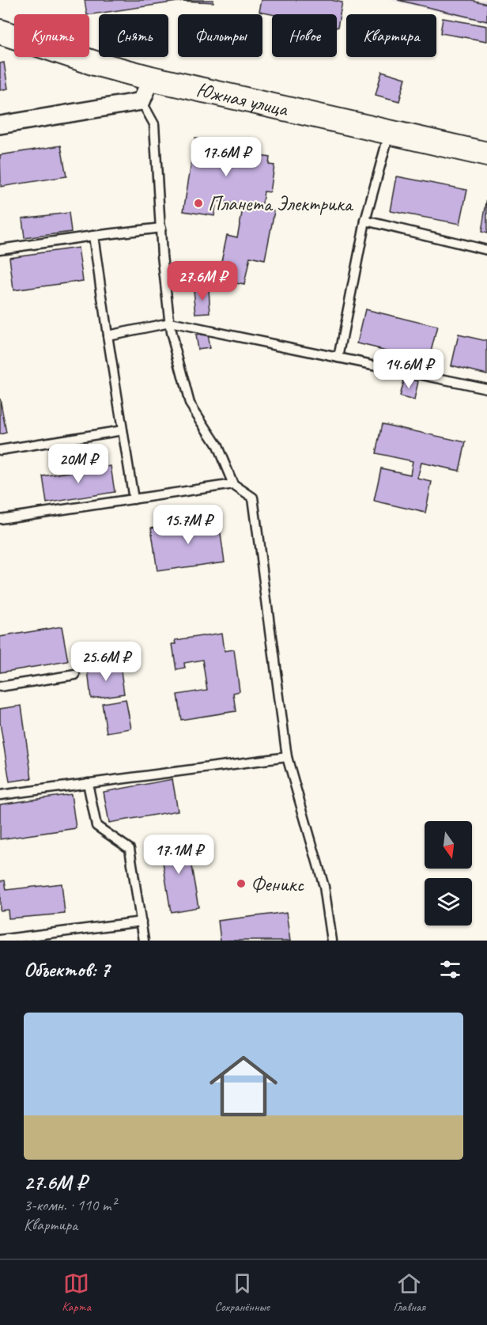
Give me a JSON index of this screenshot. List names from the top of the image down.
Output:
{
  "streets": {
    "main road": ["Южная улица"]
  },
  "places": ["Планета Электрика", "Феникс"],
  "north": "bottom",
  "page": {
    "chip": [
      "Купить",
      "Снять",
      "Фильтры",
      "Новое",
      "Квартира"
    ],
    "price": [
      "17.6M ₽",
      "27.6M ₽",
      "14.6M ₽",
      "20M ₽",
      "15.7M ₽",
      "25.6M ₽",
      "17.1M ₽"
    ],
    "heading": "Объектов: 7",
    "list": [
      {
        "name": "27.6M ₽",
        "note": "3-комн. · 110 m² · Квартира"
      }
    ],
    "tabs": ["Карта", "Сохранённые", "Главная"]
  }
}
